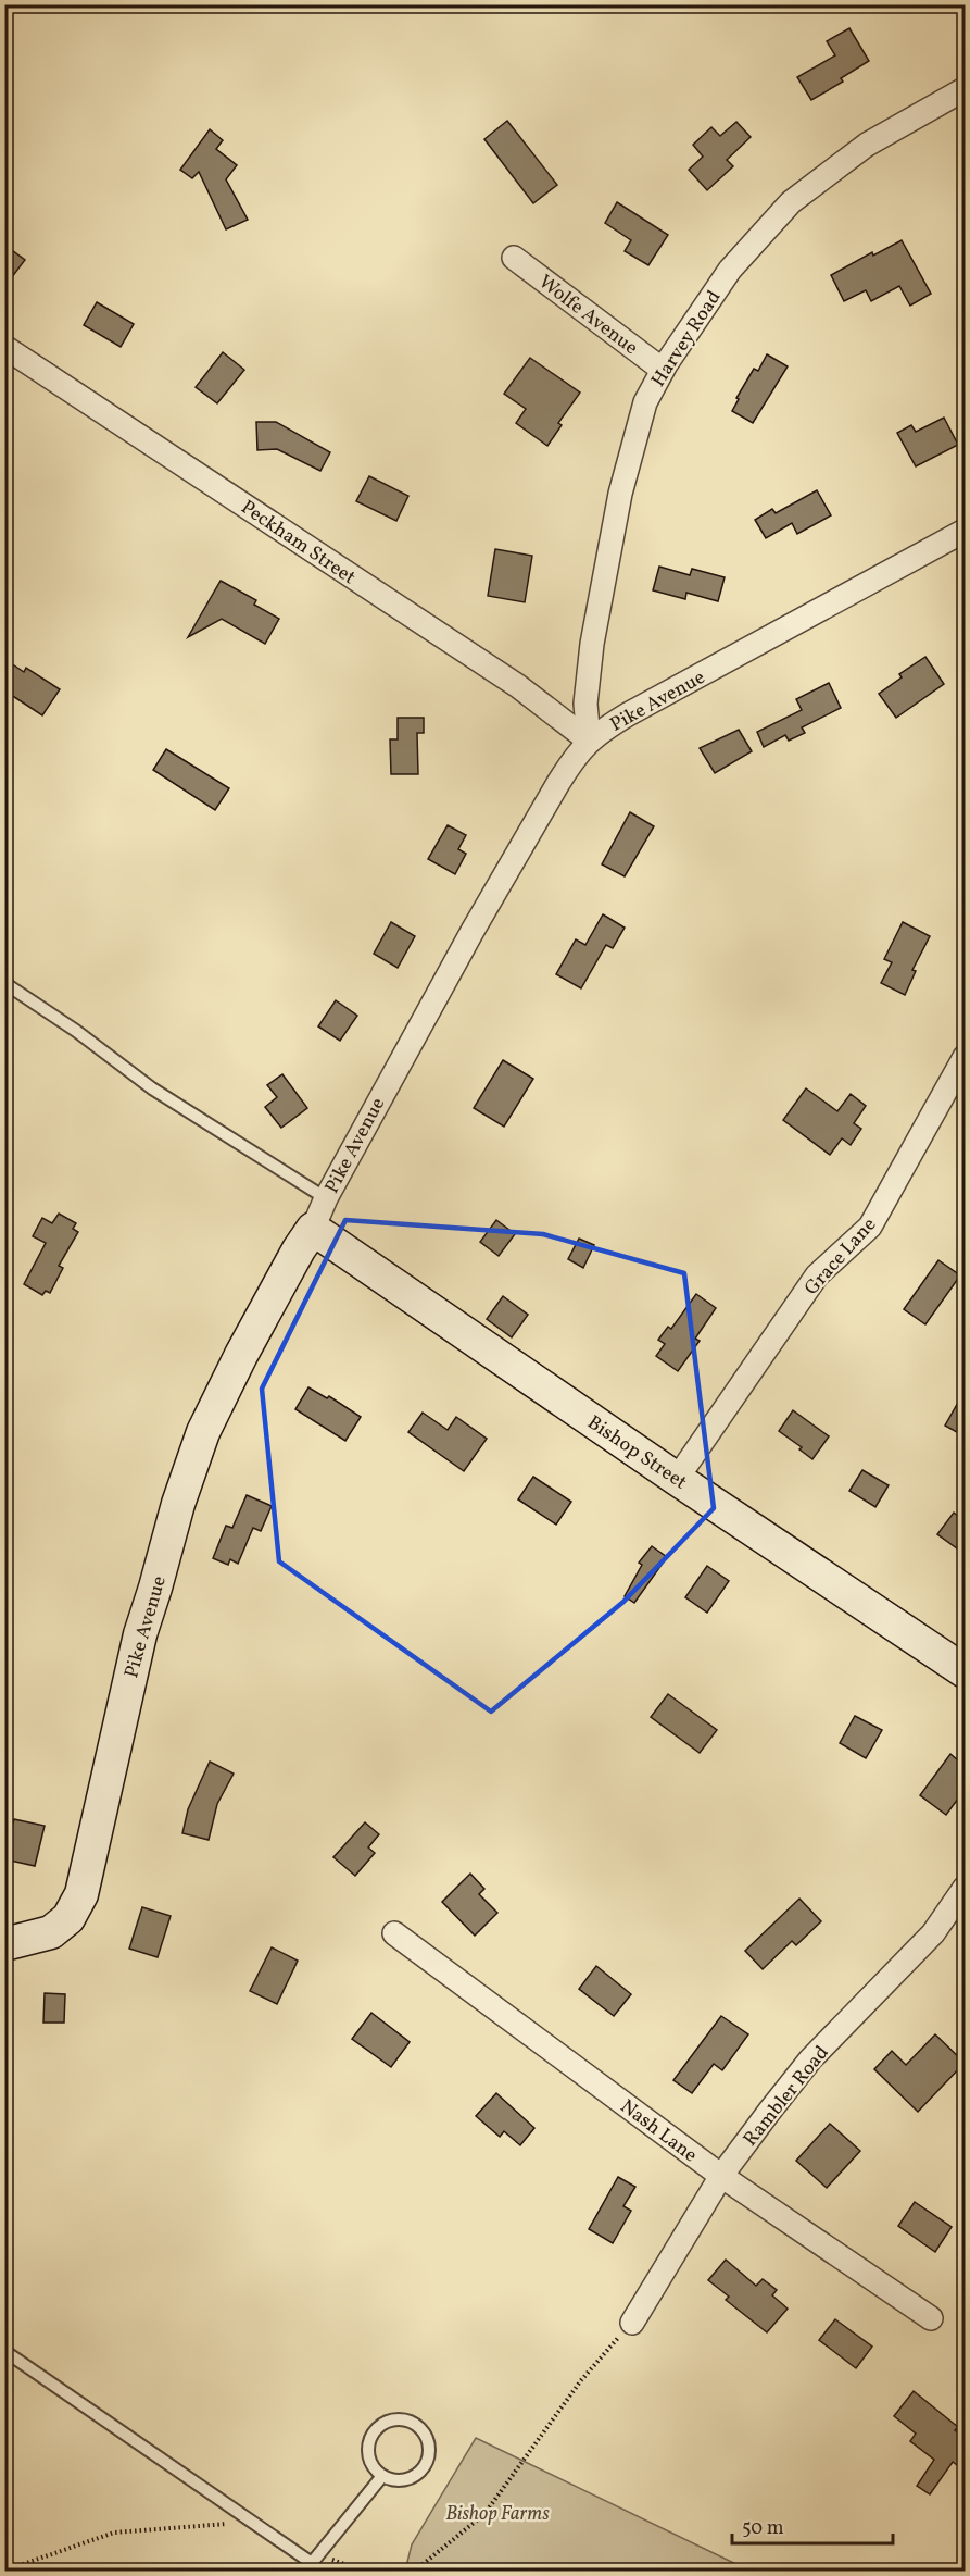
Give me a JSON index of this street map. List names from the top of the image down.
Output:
{
  "streets": {
    "street": [
      "Wolfe Avenue",
      "Harvey Road",
      "Peckham Street",
      "Pike Avenue",
      "Grace Lane",
      "Bishop Street",
      "Rambler Road",
      "Nash Lane"
    ]
  },
  "crossings": [
    ["Wolfe Avenue", "Harvey Road"],
    ["Harvey Road", "Peckham Street"],
    ["Harvey Road", "Pike Avenue"],
    ["Peckham Street", "Pike Avenue"],
    ["Pike Avenue", "Bishop Street"],
    ["Grace Lane", "Bishop Street"],
    ["Rambler Road", "Nash Lane"]
  ],
  "parks": ["Bishop Farms"],
  "scale_bar": "50 m"
}
